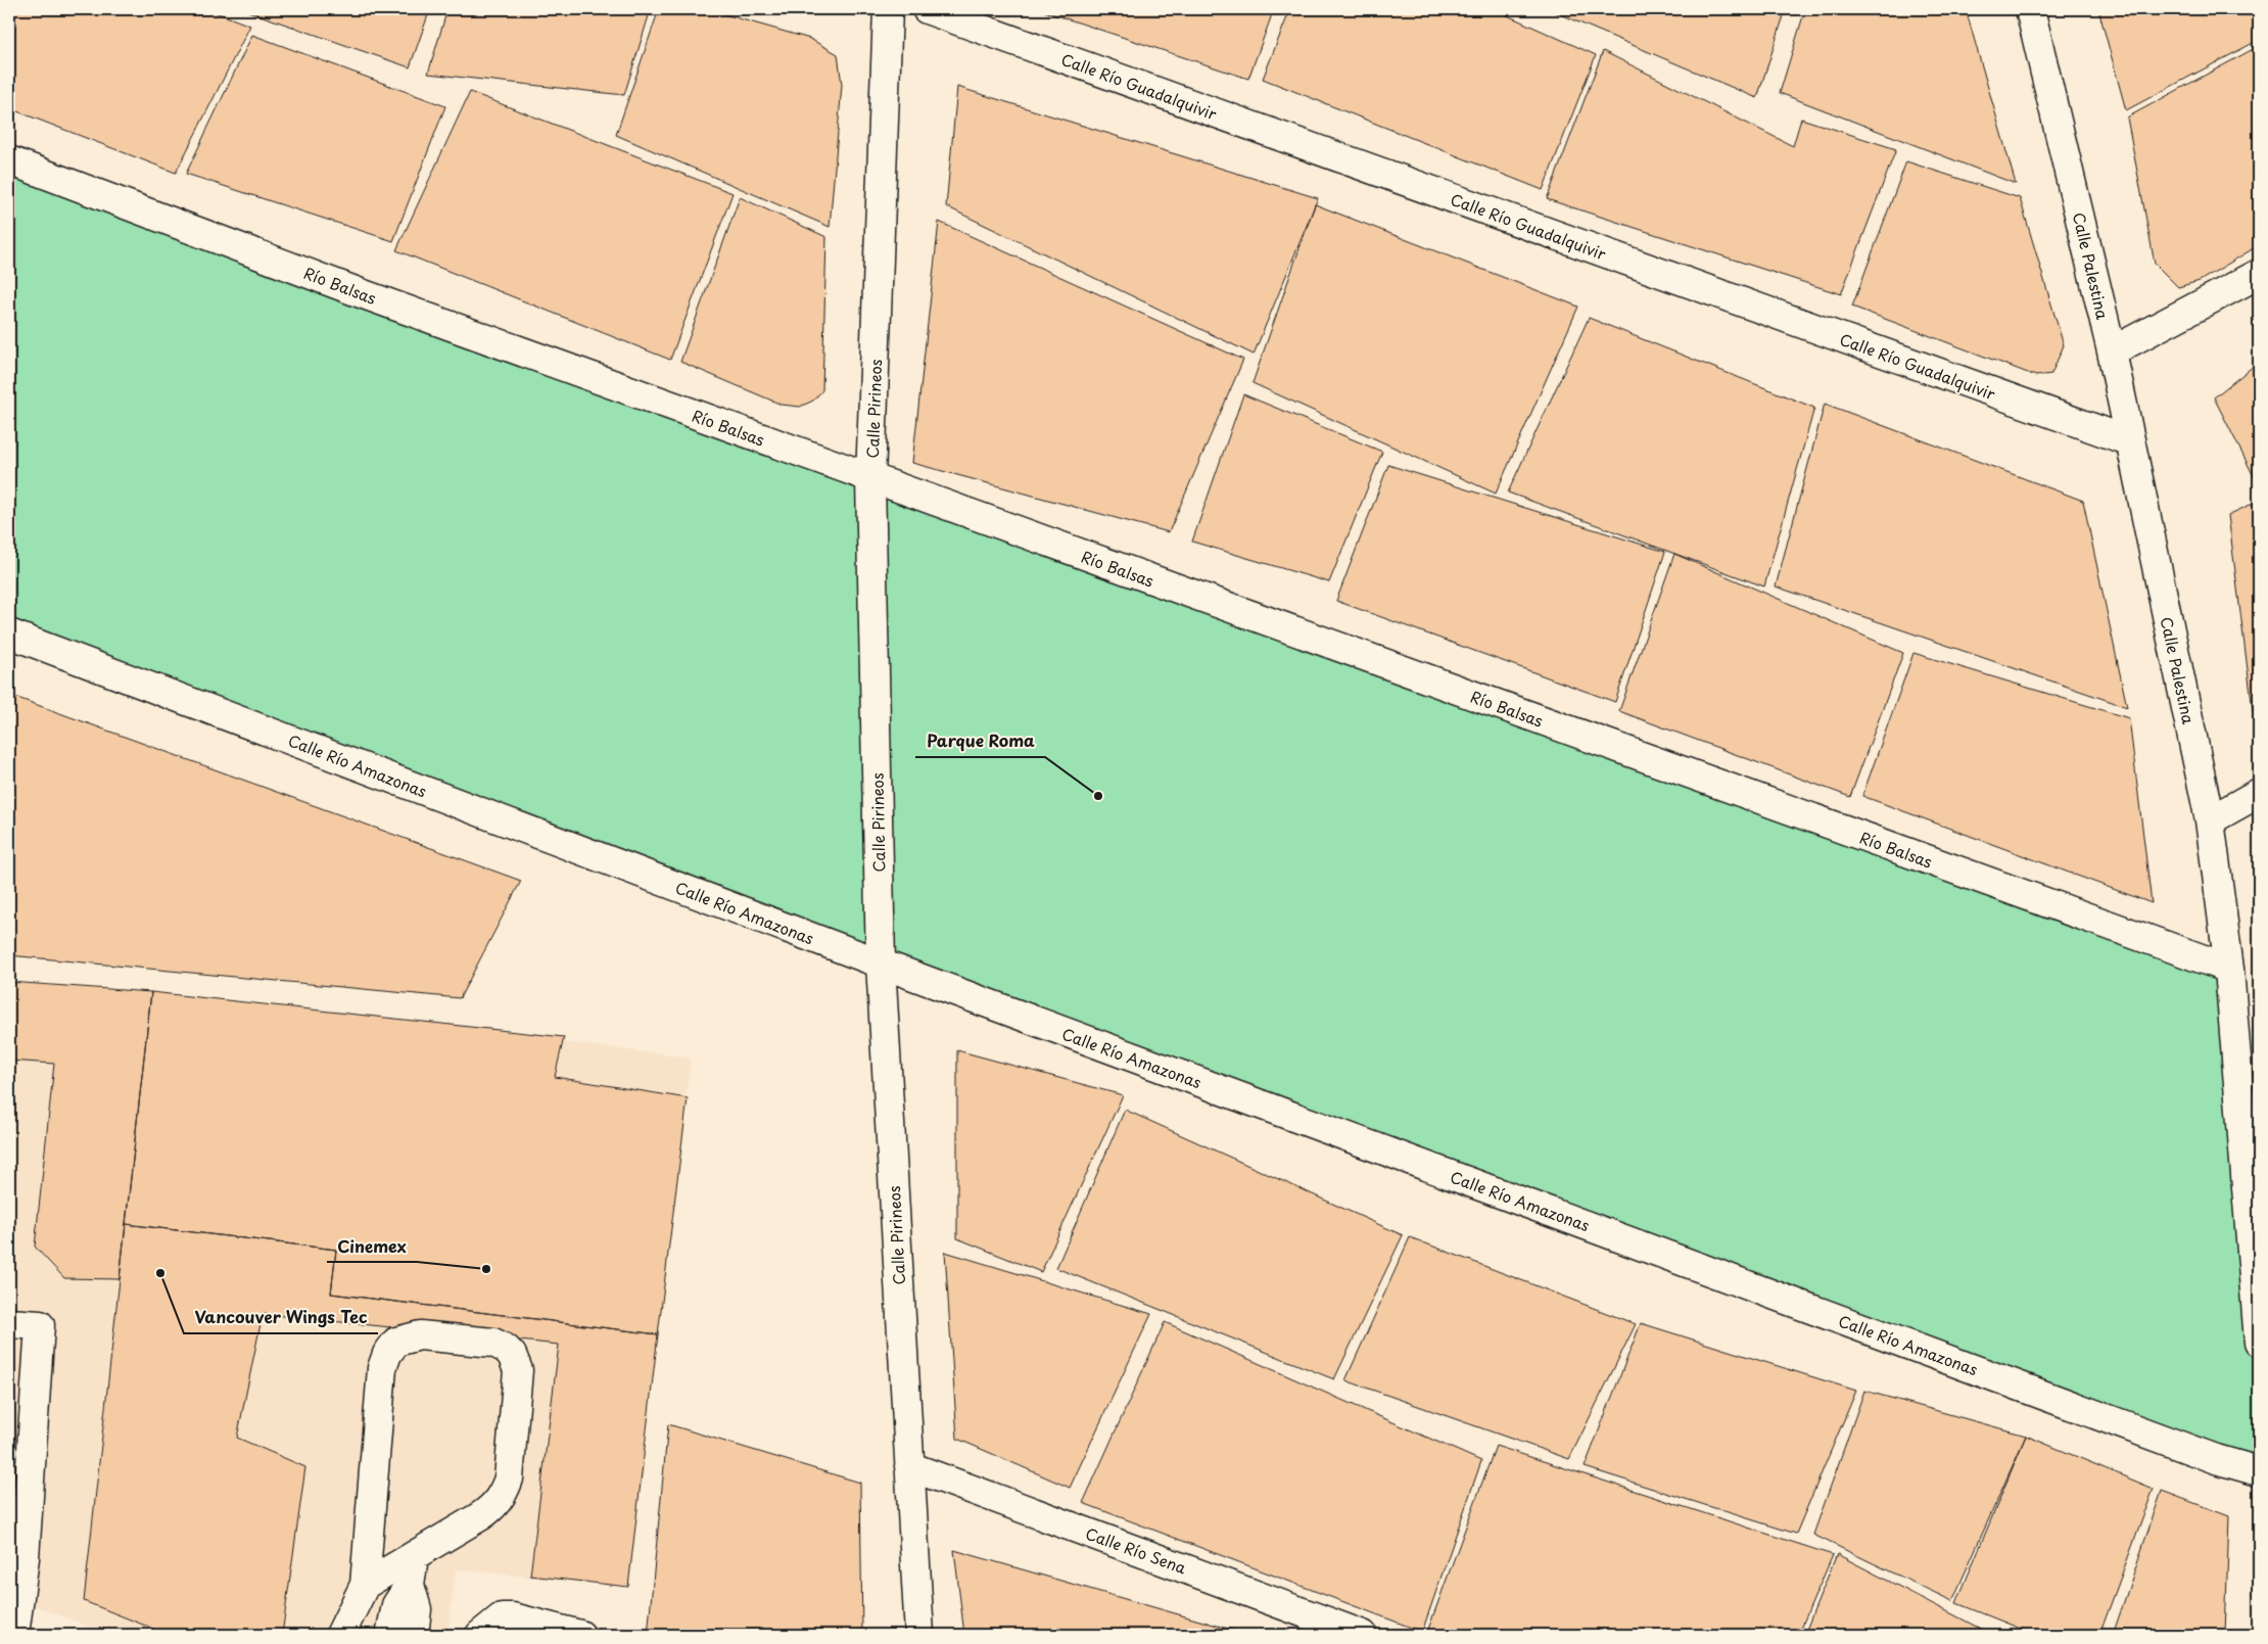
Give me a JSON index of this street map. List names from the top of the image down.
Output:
{
  "streets": {
    "street": [
      "Calle Río Guadalquivir",
      "Calle Palestina",
      "Río Balsas",
      "Calle Pirineos",
      "Calle Río Amazonas",
      "Calle Río Sena"
    ]
  },
  "crossings": [
    ["Calle Río Guadalquivir", "Calle Palestina"],
    ["Calle Palestina", "Río Balsas"],
    ["Río Balsas", "Calle Pirineos"],
    ["Calle Pirineos", "Calle Río Amazonas"],
    ["Calle Pirineos", "Calle Río Sena"]
  ],
  "places": ["Parque Roma", "Cinemex", "Vancouver Wings Tec"]
}
